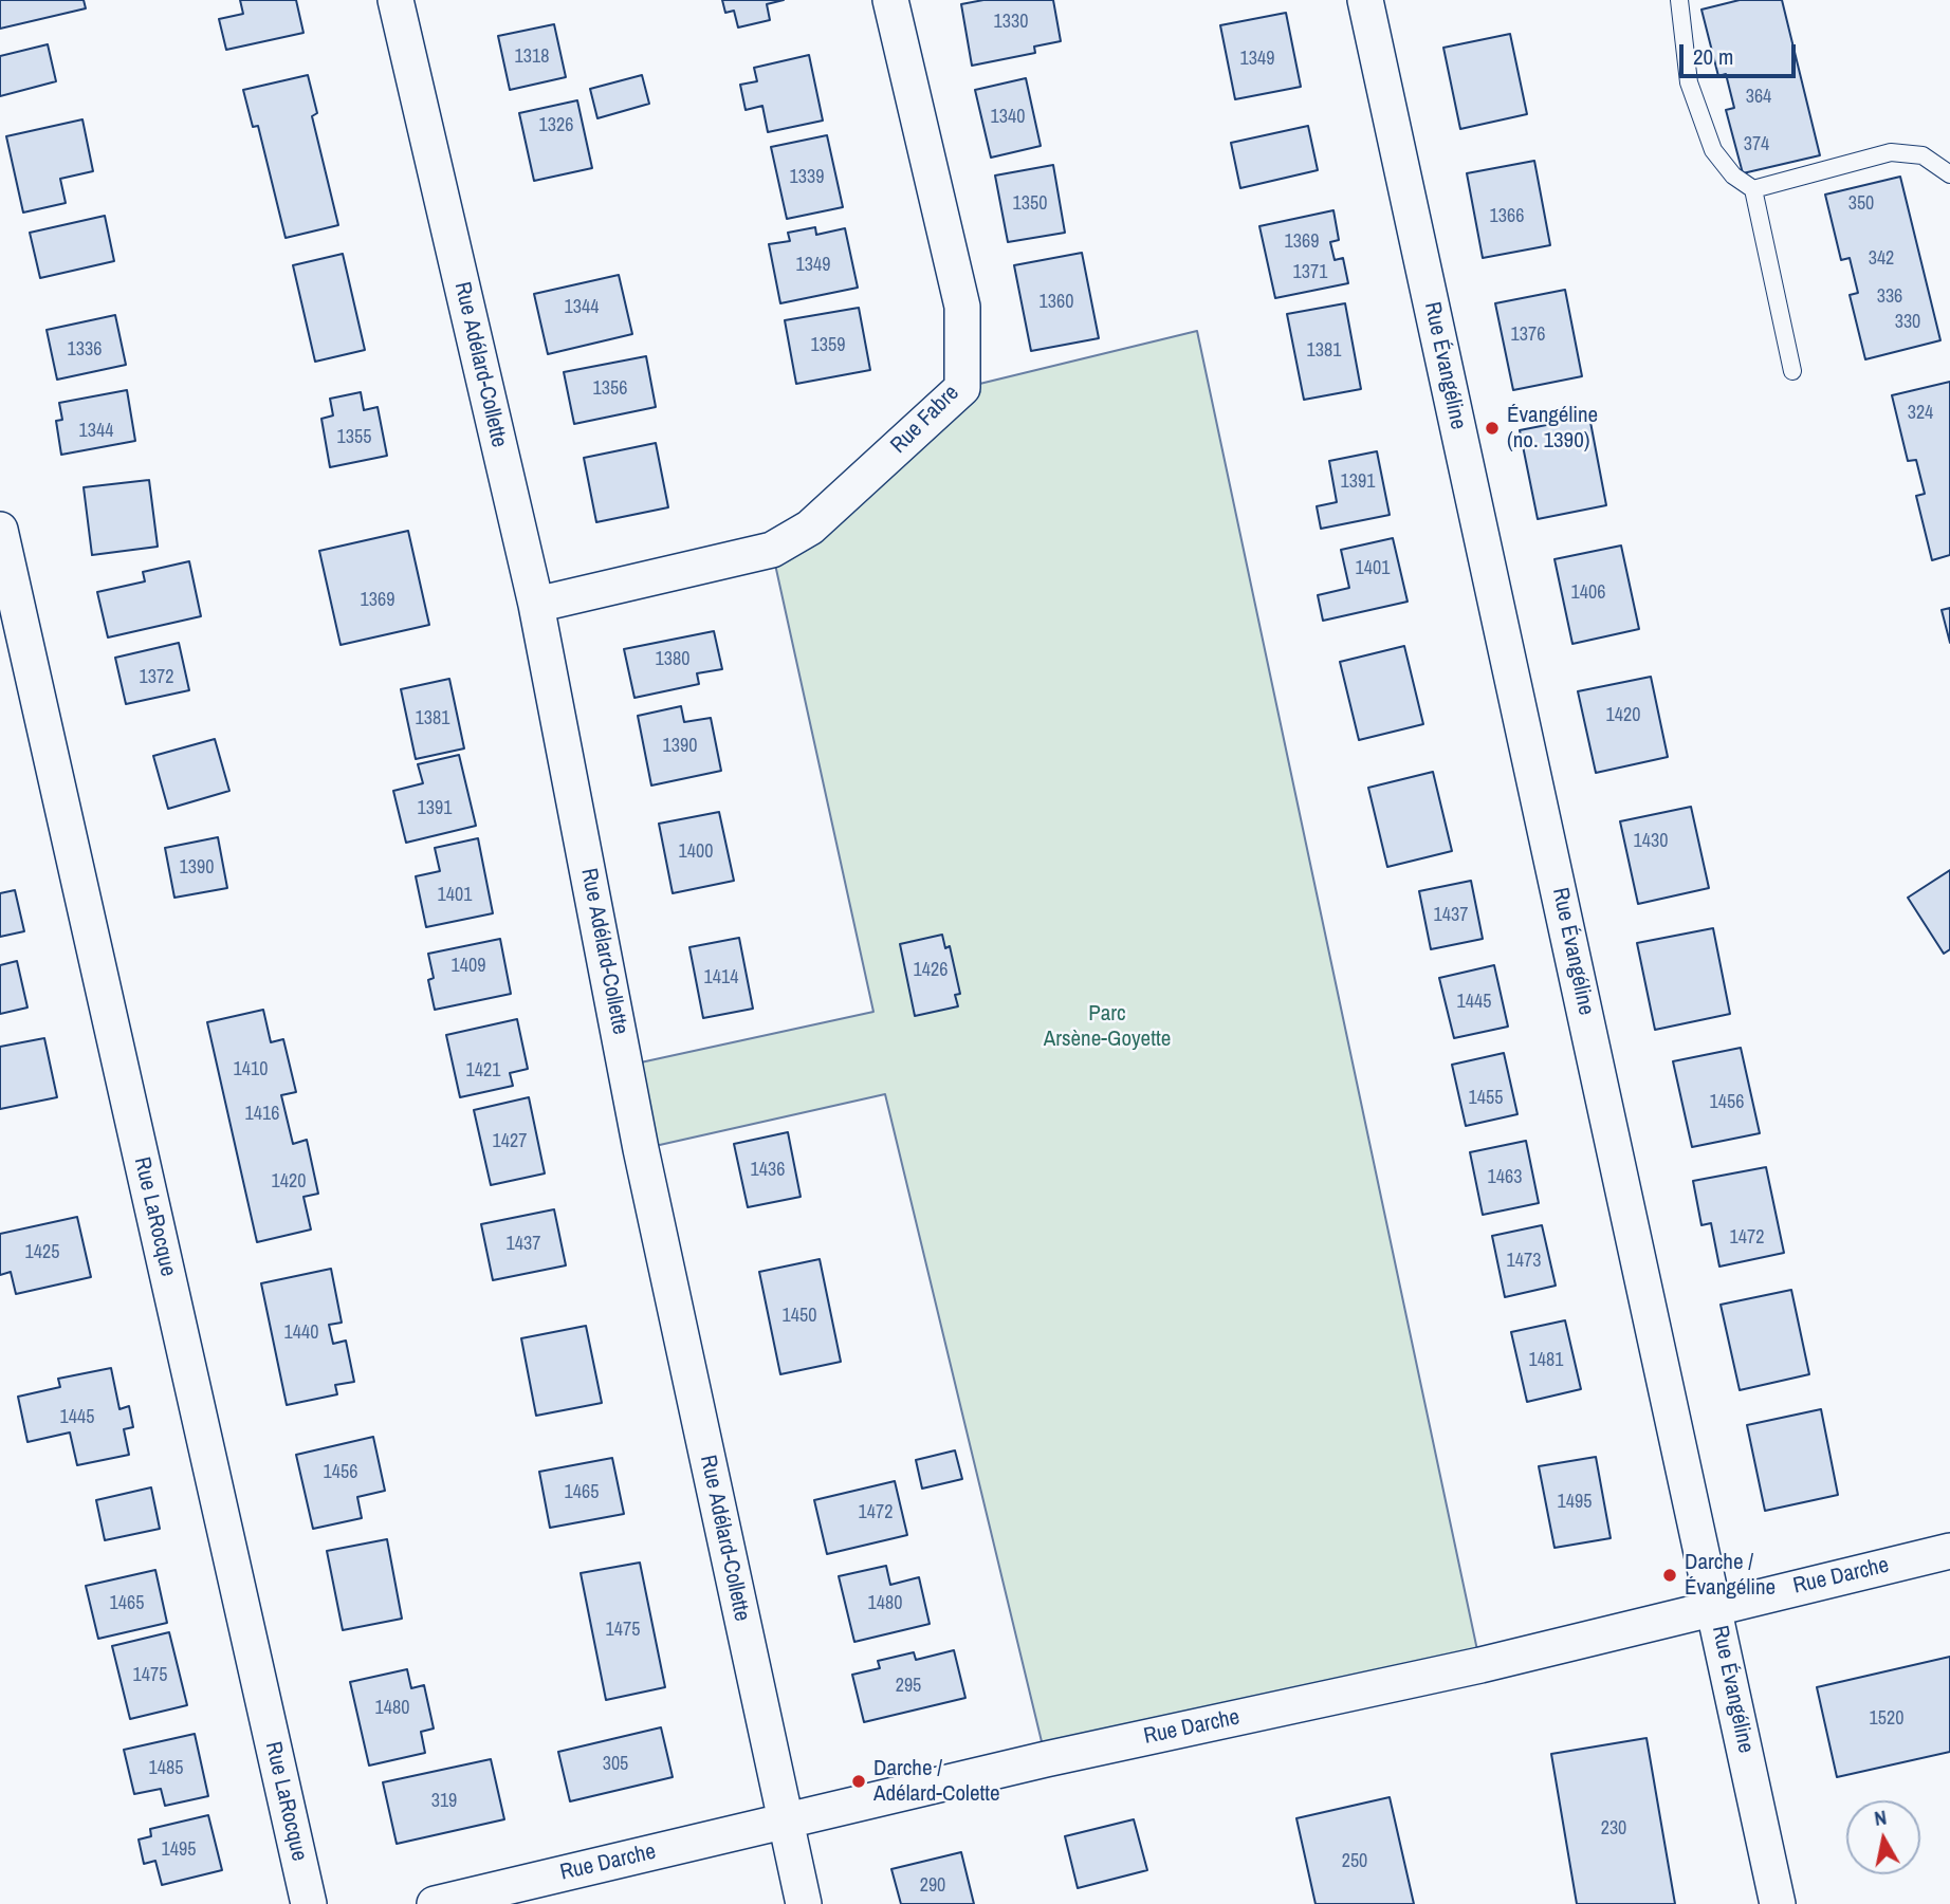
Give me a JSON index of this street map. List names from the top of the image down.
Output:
{
  "streets": {
    "street": [
      "Rue Adélard-Collette",
      "Rue Évangéline",
      "Rue Fabre",
      "Rue LaRocque",
      "Rue Darche"
    ]
  },
  "crossings": [
    ["Rue Adélard-Collette", "Rue Fabre"],
    ["Rue Adélard-Collette", "Rue Darche"],
    ["Rue Évangéline", "Rue Darche"]
  ],
  "parks": ["Parc Arsène-Goyette"],
  "places": ["Évangéline (no. 1390)", "Darche / Évangéline", "Darche / Adélard-Colette"],
  "house_numbers": [
    "1330",
    "1318",
    "1349",
    "364",
    "1340",
    "1326",
    "374",
    "1339",
    "1350",
    "350",
    "1366",
    "1369",
    "342",
    "1349",
    "1371",
    "336",
    "1360",
    "1344",
    "330",
    "1376",
    "1359",
    "1336",
    "1381",
    "1356",
    "324",
    "1344",
    "1355",
    "1391",
    "1401",
    "1406",
    "1369",
    "1380",
    "1372",
    "1420",
    "1381",
    "1390",
    "1391",
    "1430",
    "1400",
    "1390",
    "1401",
    "1437",
    "1409",
    "1426",
    "1414",
    "1445",
    "1410",
    "1421",
    "1455",
    "1456",
    "1416",
    "1427",
    "1436",
    "1463",
    "1420",
    "1472",
    "1437",
    "1425",
    "1473",
    "1450",
    "1440",
    "1481",
    "1445",
    "1456",
    "1465",
    "1495",
    "1472",
    "1465",
    "1480",
    "1475",
    "1475",
    "295",
    "1480",
    "1520",
    "305",
    "1485",
    "319",
    "230",
    "1495",
    "250",
    "290"
  ],
  "scale_bar": "20 m",
  "north": "top"
}
